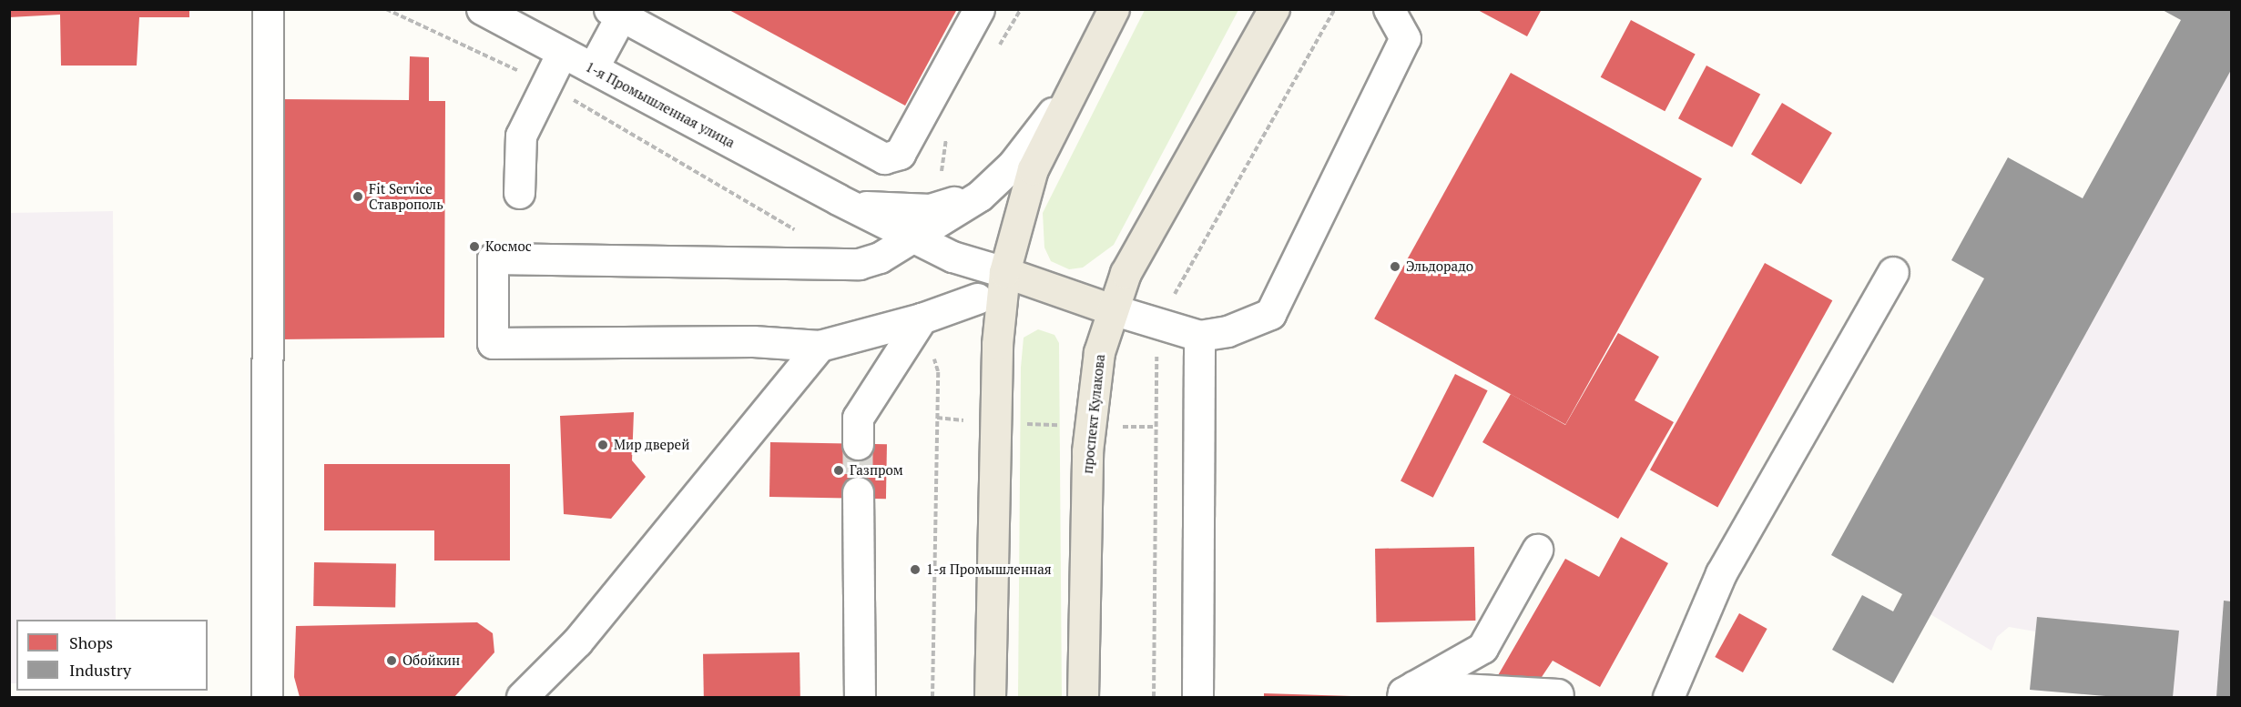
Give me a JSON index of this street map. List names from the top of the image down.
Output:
{
  "streets": {
    "main road": ["проспект Кулакова"],
    "street": ["1-я Промышленная улица"]
  },
  "places": [
    "Fit Service Ставрополь",
    "Космос",
    "Эльдорадо",
    "Мир дверей",
    "Газпром",
    "1-я Промышленная",
    "Обойкин"
  ],
  "legend": ["Shops", "Industry"]
}
